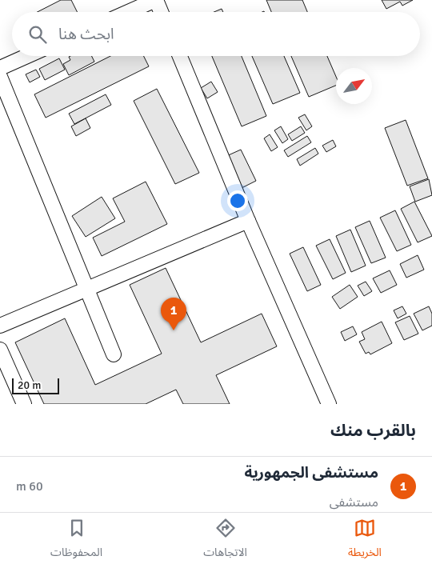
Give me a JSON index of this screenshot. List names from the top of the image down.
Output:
{
  "scale_bar": "20 m",
  "north": "top right",
  "page": {
    "search": "ابحث هنا",
    "pins": "1",
    "scale": "20 m",
    "heading": "بالقرب منك",
    "list": [
      {
        "mark": "1",
        "name": "مستشفى الجمهورية",
        "note": "مستشفى",
        "value": "60 m"
      }
    ],
    "nav": ["الخريطة", "الاتجاهات", "المحفوظات"]
  }
}
